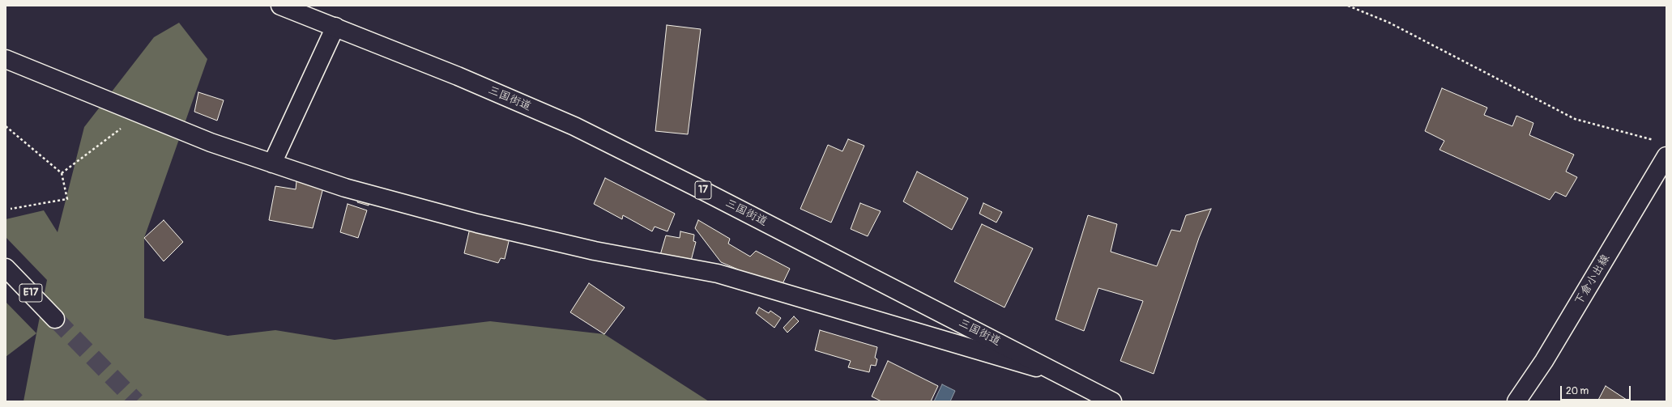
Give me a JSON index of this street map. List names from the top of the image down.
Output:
{
  "streets": {
    "main road": [
      "三国街道",
      "17",
      "下倉小出線",
      "E17"
    ]
  },
  "scale_bar": "20 m"
}
